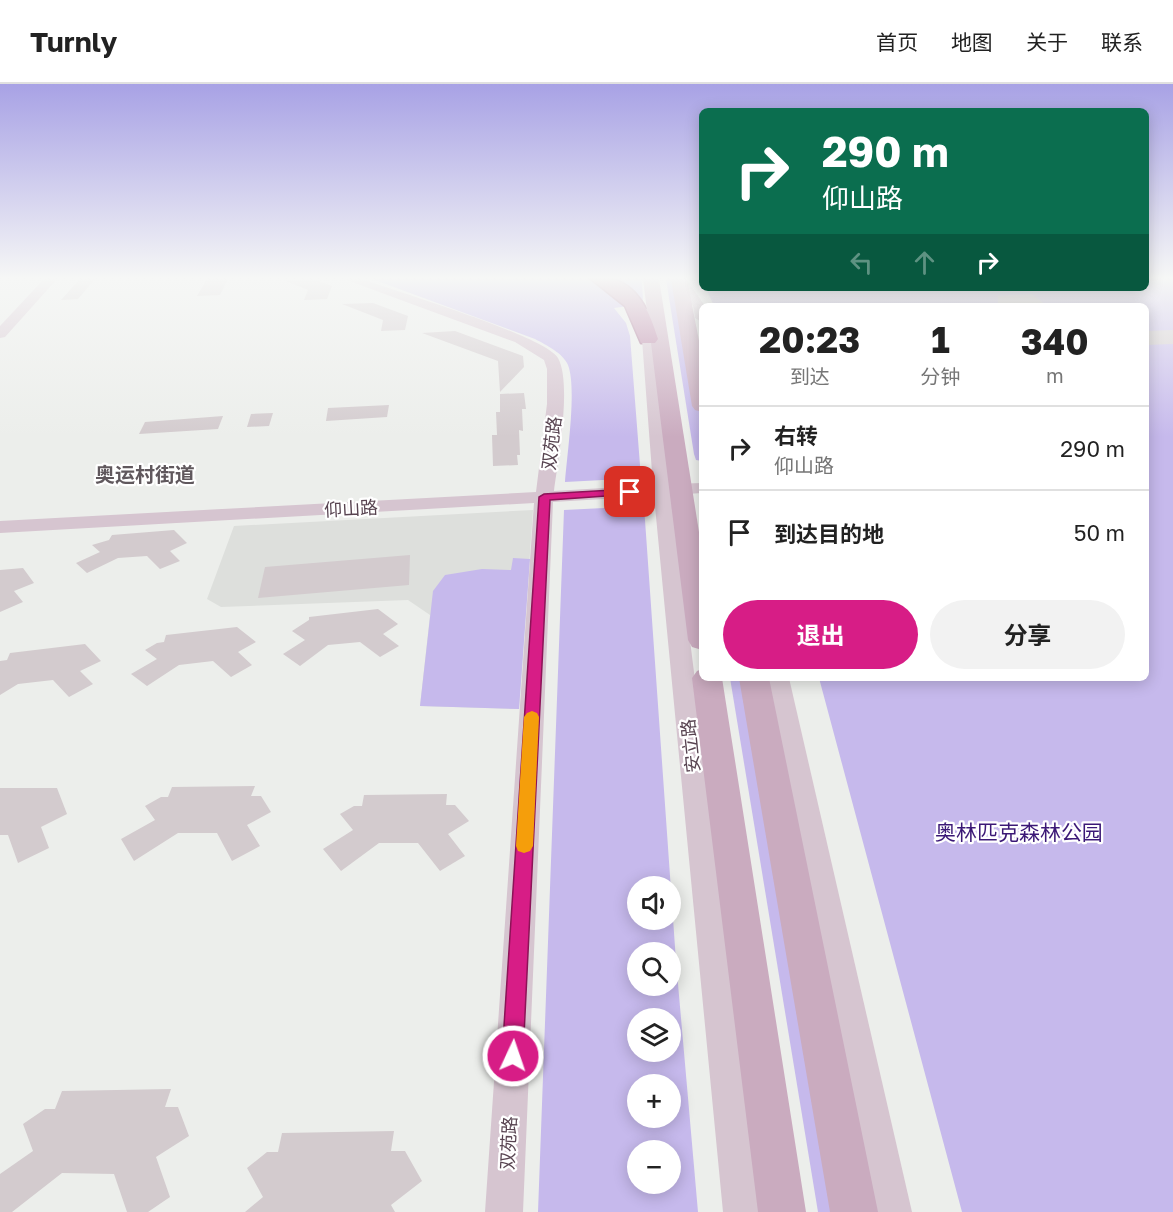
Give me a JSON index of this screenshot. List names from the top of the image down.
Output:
{
  "streets": {
    "main road": ["安立路"],
    "street": ["双苑路", "仰山路"]
  },
  "crossings": [
    ["双苑路", "仰山路"],
    ["仰山路", "安立路"]
  ],
  "districts": ["奥运村街道"],
  "parks": ["奥林匹克森林公园"],
  "page": {
    "header": "Turnly",
    "nav": [
      "首页",
      "地图",
      "关于",
      "联系"
    ],
    "turn": ["290 m", "仰山路"],
    "eta": [
      "20:23",
      "到达",
      "1",
      "分钟",
      "340",
      "m"
    ],
    "list": [
      {
        "name": "右转",
        "note": "仰山路",
        "value": "290 m"
      },
      {
        "name": "到达目的地",
        "value": "50 m"
      }
    ],
    "buttons": ["退出", "分享"],
    "map_buttons": ["+", "−"]
  }
}
